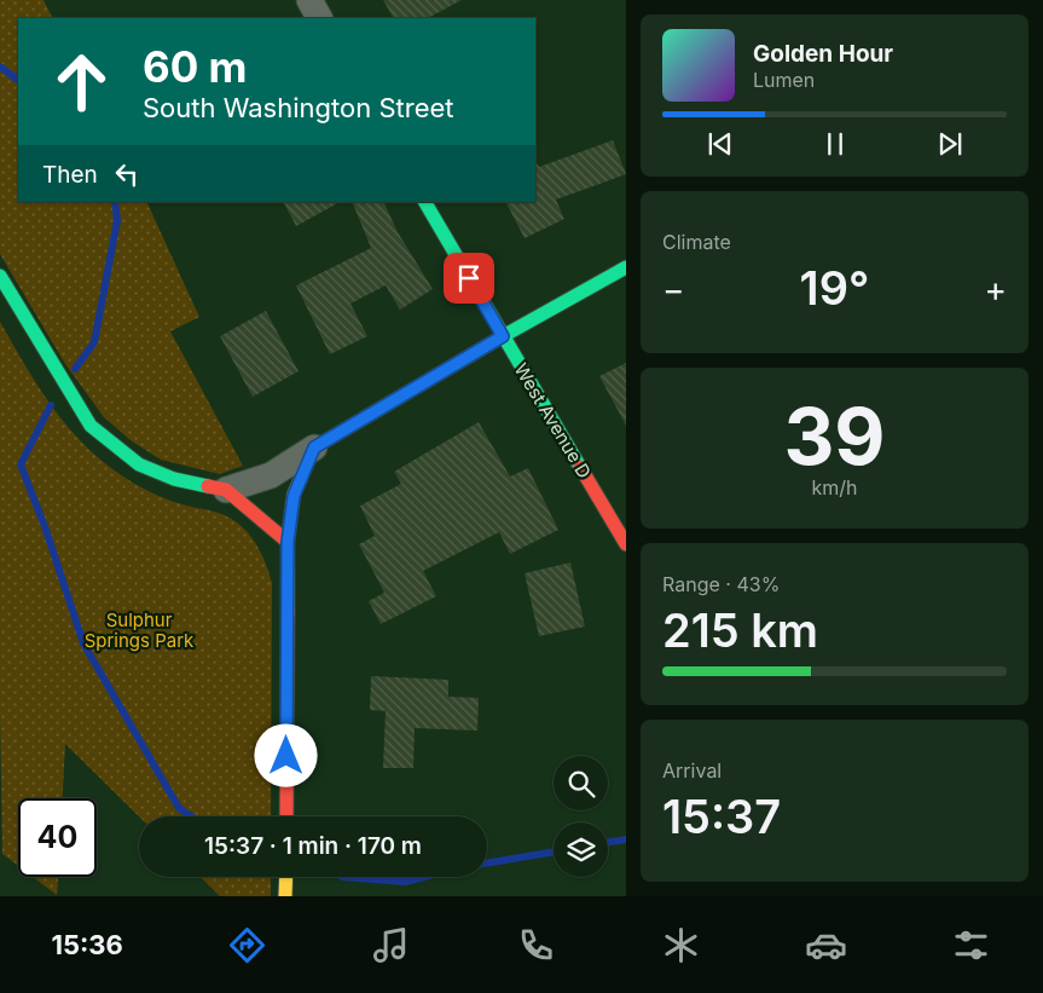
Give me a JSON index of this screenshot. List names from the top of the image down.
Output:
{
  "streets": {
    "street": ["West Avenue D"]
  },
  "parks": ["Sulphur Springs Park"],
  "page": {
    "turn": ["60 m", "South Washington Street"],
    "song": ["Golden Hour", "Lumen"],
    "then": "Then",
    "tile": [
      "Climate",
      ["39", "km/h"],
      ["Range · 43%", "215 km"],
      ["Arrival", "15:37"]
    ],
    "heat": ["−", "19°", "+"],
    "limit": "40",
    "trip": "15:37 · 1 min · 170 m",
    "tabs": "15:36"
  }
}
